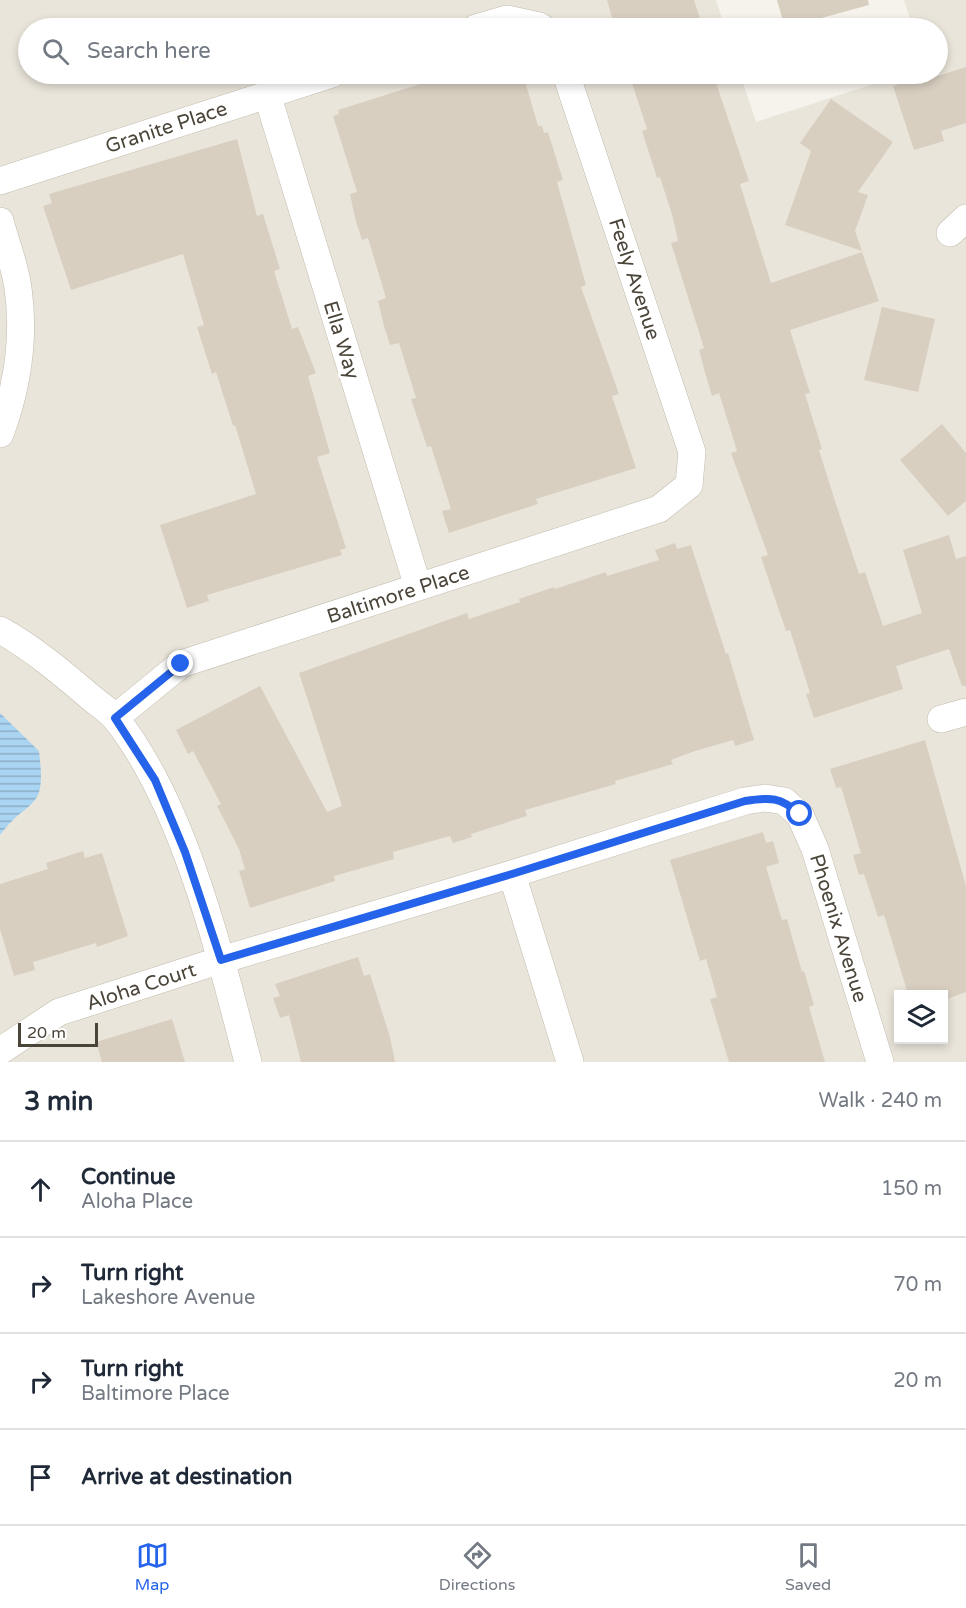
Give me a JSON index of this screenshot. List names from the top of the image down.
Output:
{
  "streets": {
    "street": [
      "Granite Place",
      "Feely Avenue",
      "Ella Way",
      "Baltimore Place",
      "Phoenix Avenue",
      "Aloha Court"
    ]
  },
  "crossings": [
    ["Granite Place", "Ella Way"],
    ["Feely Avenue", "Baltimore Place"],
    ["Ella Way", "Baltimore Place"],
    ["Phoenix Avenue", "Aloha Court"]
  ],
  "scale_bar": "20 m",
  "page": {
    "search": "Search here",
    "scale": "20 m",
    "heading": ["3 min", "Walk · 240 m"],
    "list": [
      ["Continue", "Aloha Place", "150 m"],
      ["Turn right", "Lakeshore Avenue", "70 m"],
      ["Turn right", "Baltimore Place", "20 m"],
      "Arrive at destination"
    ],
    "nav": ["Map", "Directions", "Saved"]
  }
}
